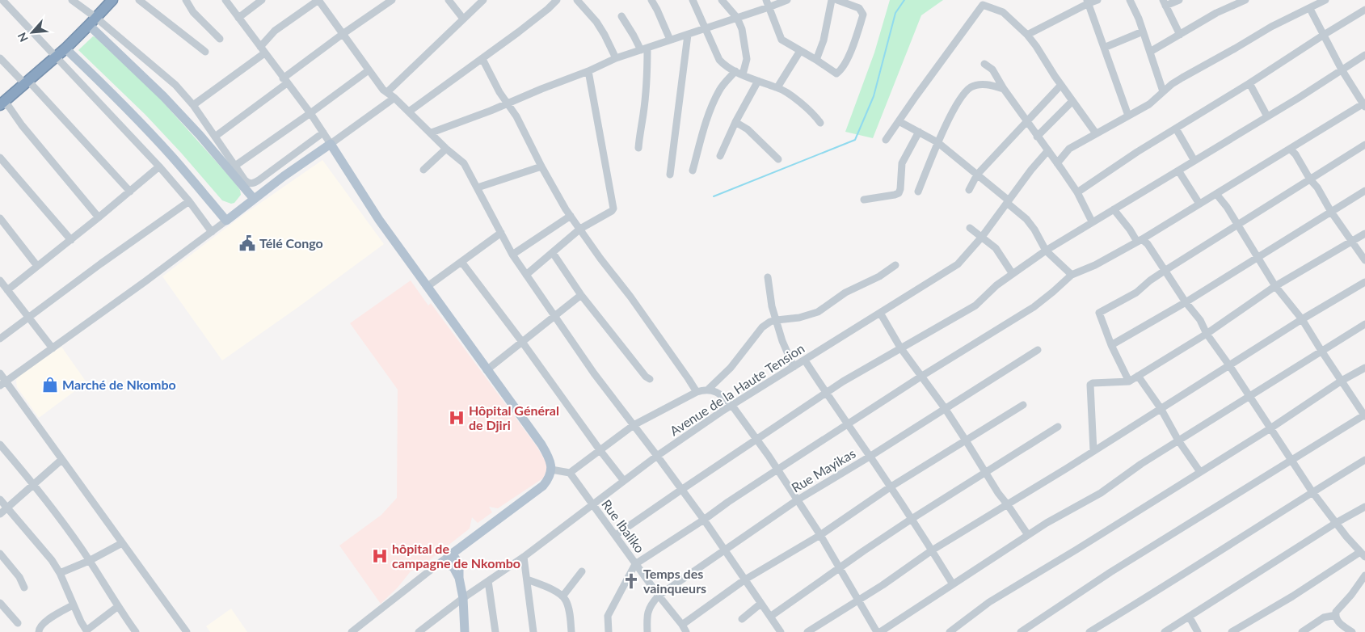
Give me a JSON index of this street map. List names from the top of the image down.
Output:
{
  "streets": {
    "street": ["Avenue de la Haute Tension", "Rue Mayikas", "Rue Ibaliko"]
  },
  "crossings": [
    ["Avenue de la Haute Tension", "Rue Ibaliko"],
    ["Rue Mayikas", "Rue Ibaliko"]
  ],
  "places": {
    "public building": ["Télé Congo"],
    "shop": ["Marché de Nkombo"],
    "hospital": ["Hôpital Général de Djiri", "hôpital de campagne de Nkombo"],
    "church": ["Temps des vainqueurs"]
  },
  "north": "bottom left"
}
